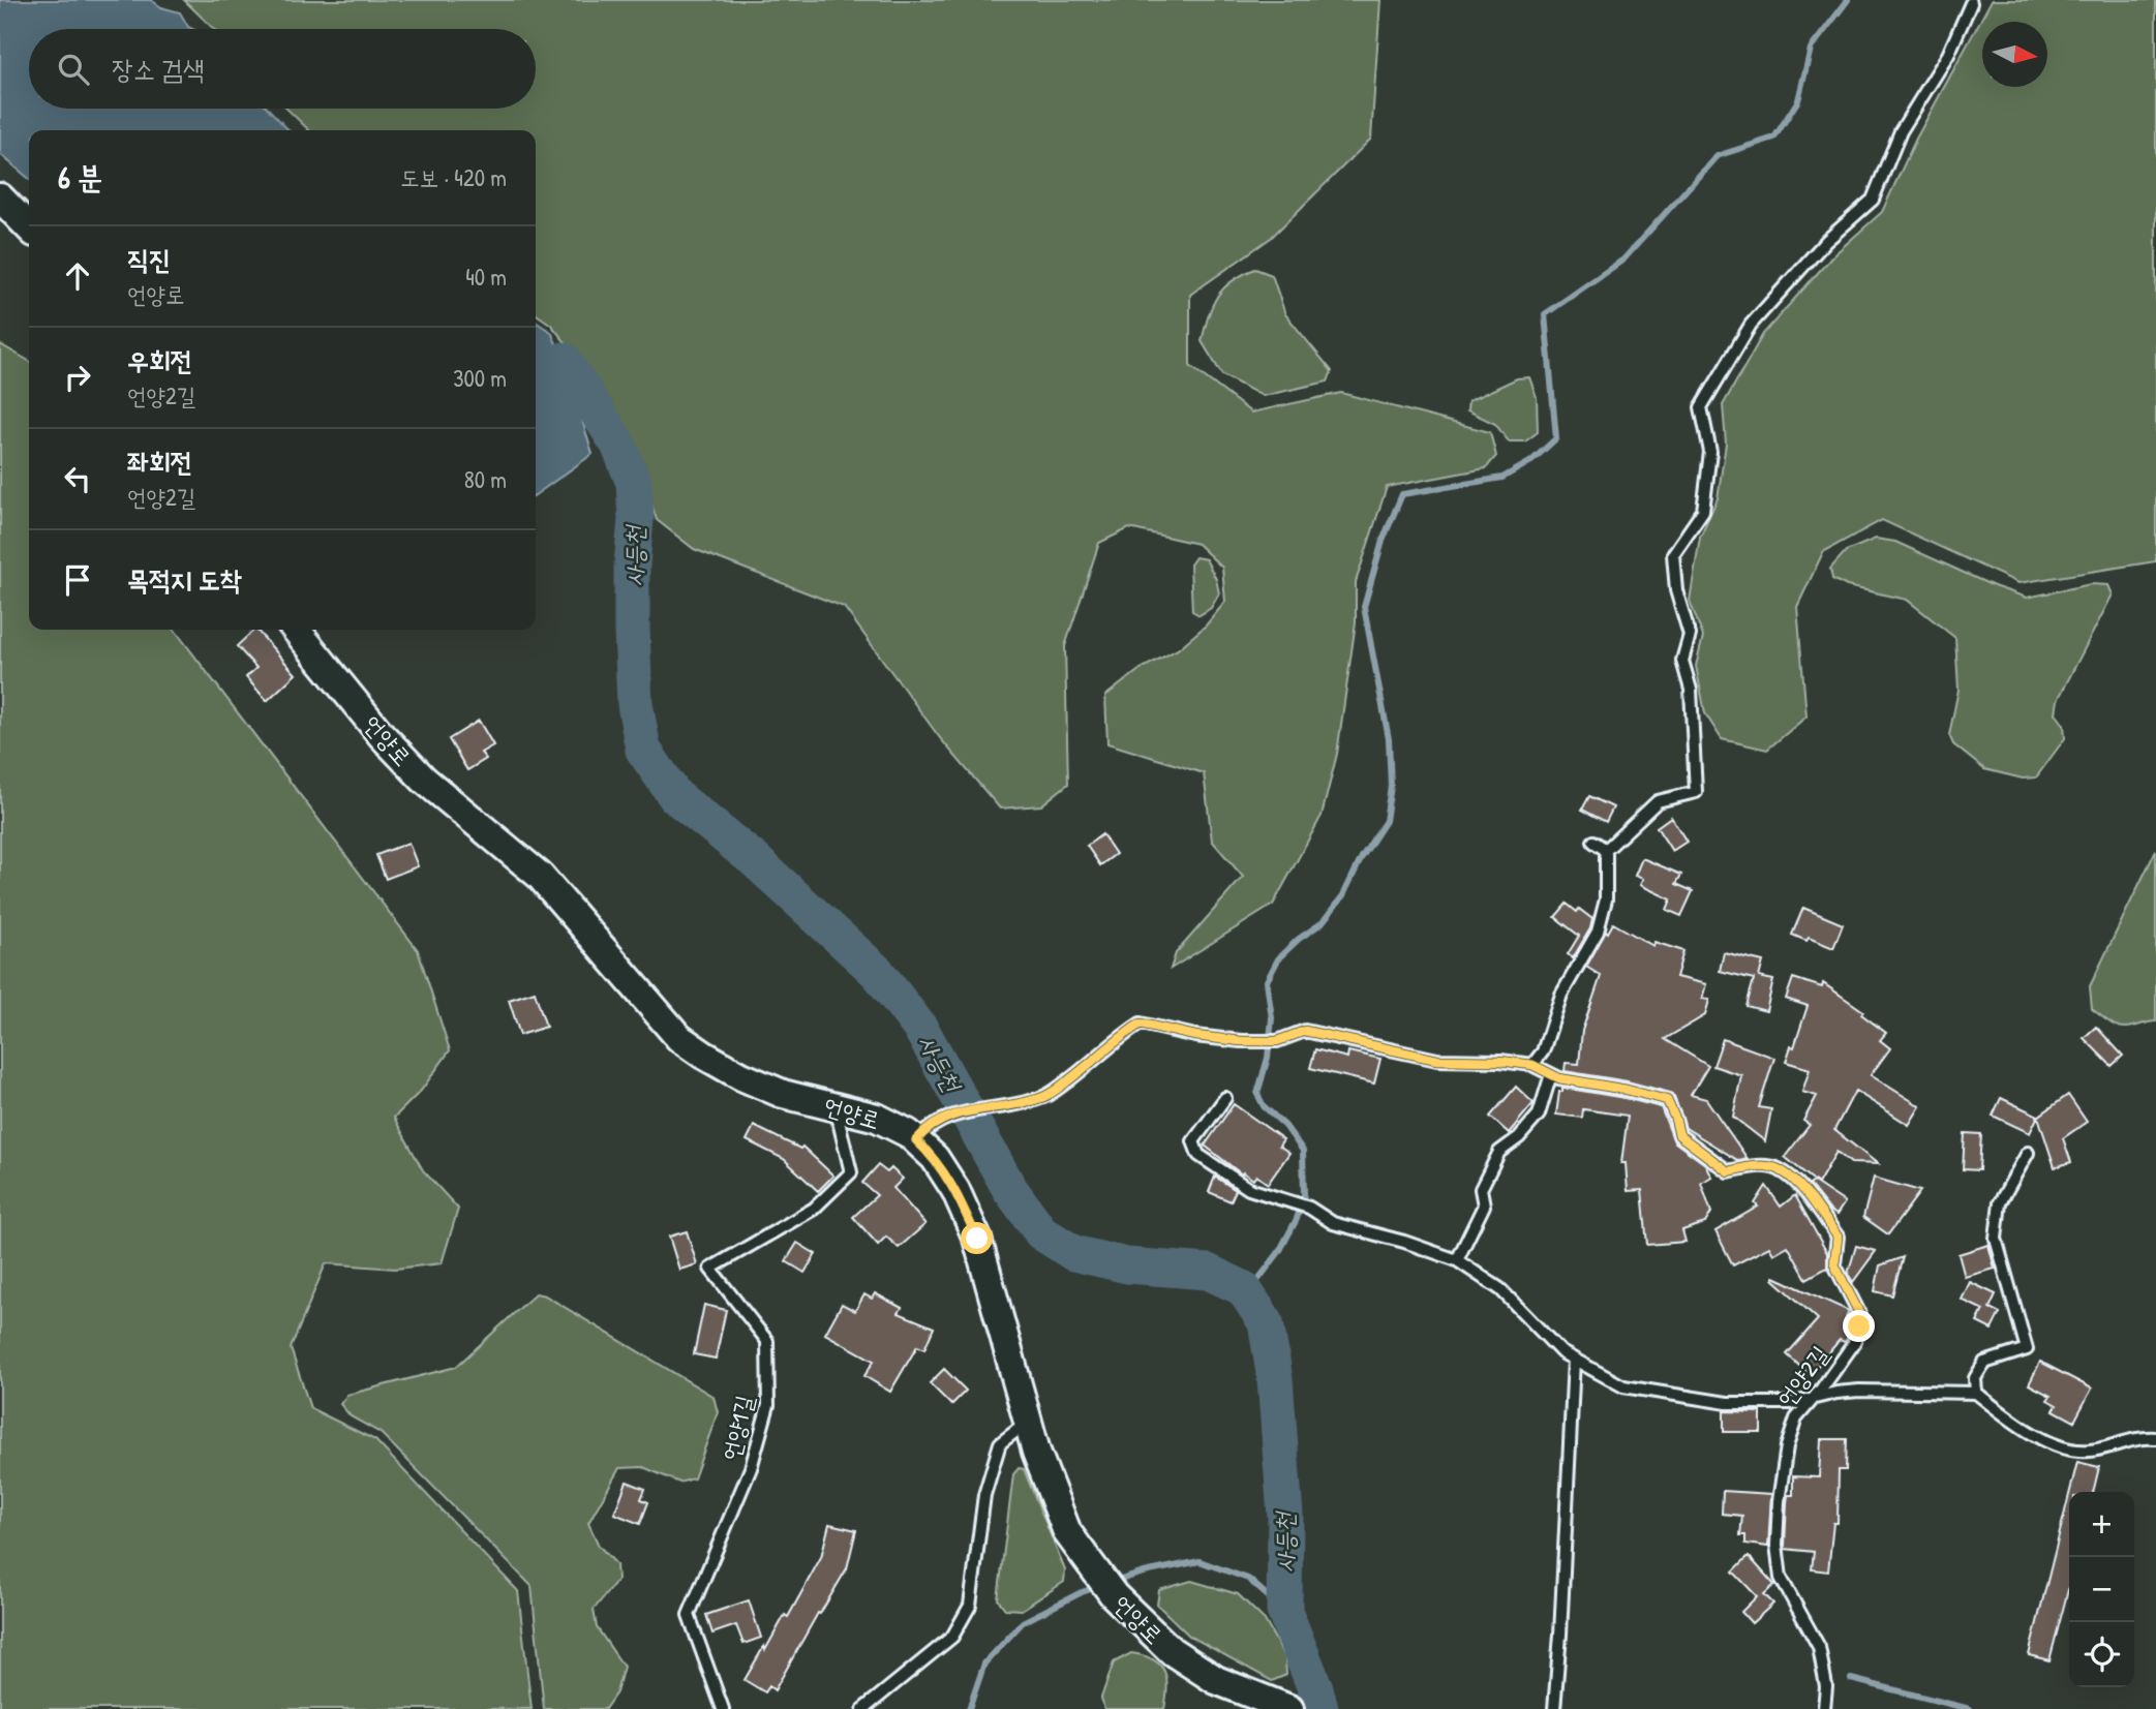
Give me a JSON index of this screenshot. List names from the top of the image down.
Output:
{
  "streets": {
    "street": ["언양로"],
    "lane": ["언양2길", "언양1길"]
  },
  "crossings": [
    ["언양로", "언양2길"],
    ["언양로", "언양1길"]
  ],
  "water": ["사등천"],
  "north": "right",
  "page": {
    "search": "장소 검색",
    "heading": ["6 분", "도보 · 420 m"],
    "list": [
      ["직진", "언양로", "40 m"],
      ["우회전", "언양2길", "300 m"],
      ["좌회전", "언양2길", "80 m"],
      "목적지 도착"
    ],
    "map_buttons": ["+", "−"]
  }
}
